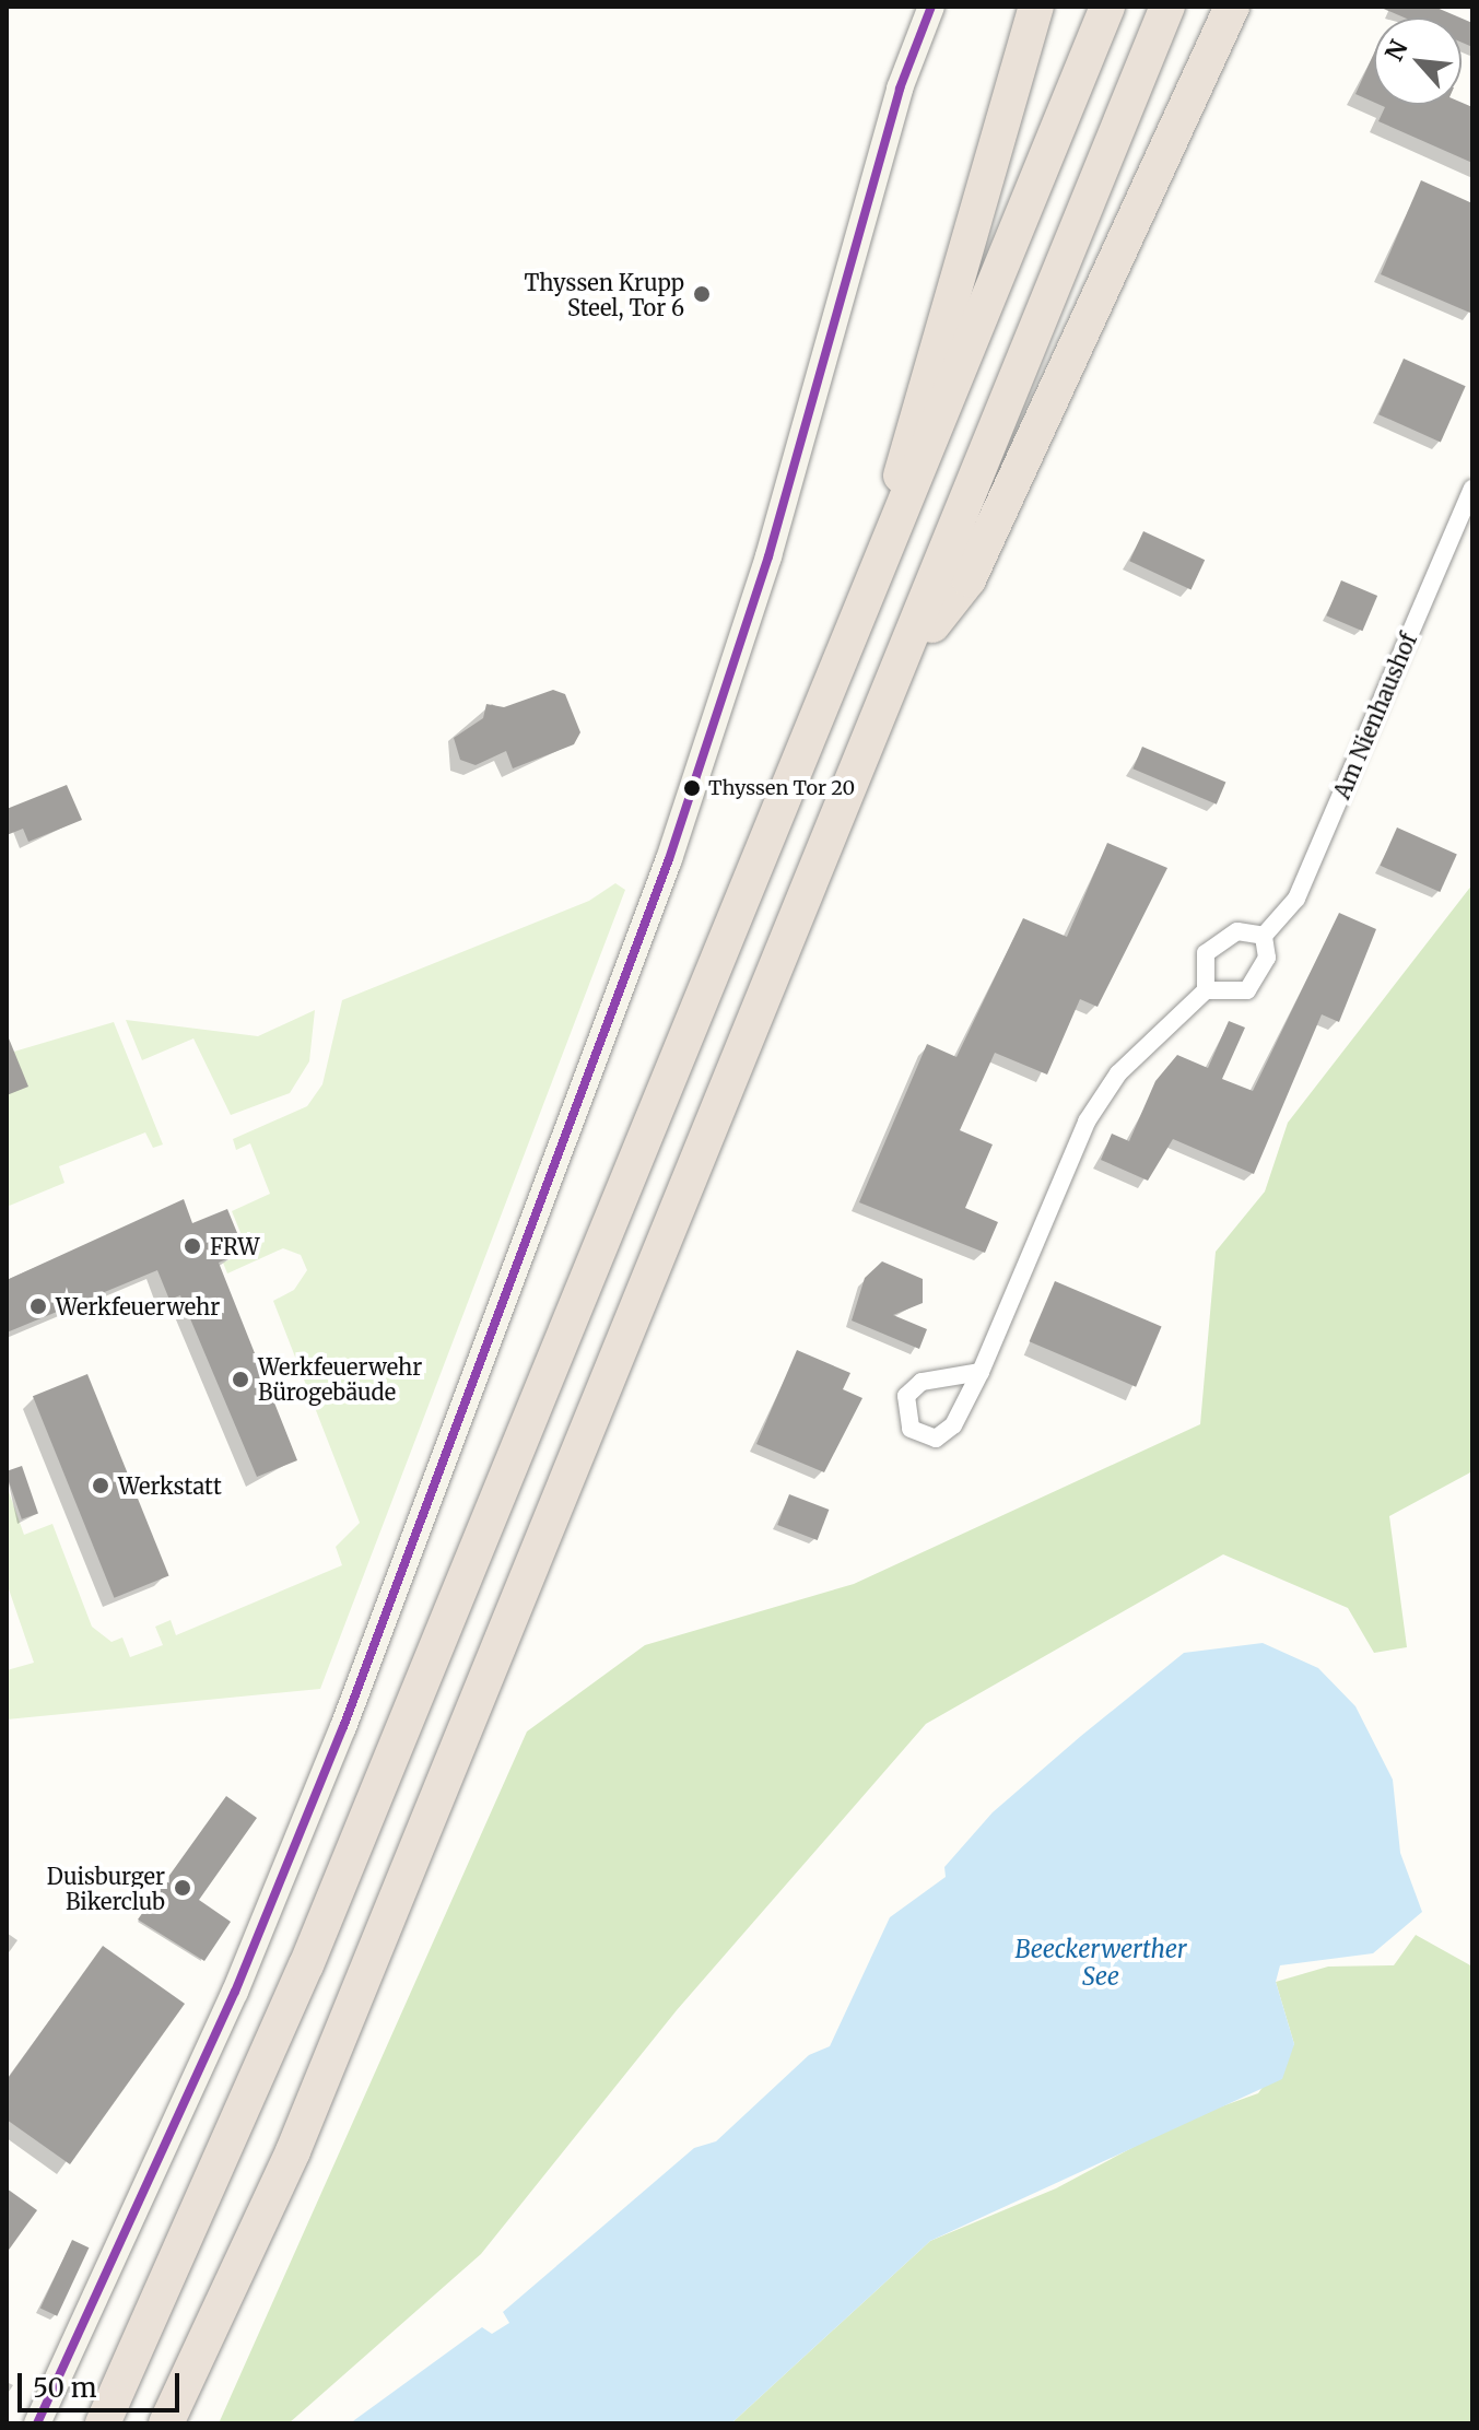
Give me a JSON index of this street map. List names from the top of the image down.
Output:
{
  "streets": {
    "street": ["Am Nienhaushof"]
  },
  "water": ["Beeckerwerther See"],
  "places": [
    "Thyssen Krupp Steel, Tor 6",
    "Thyssen Tor 20",
    "FRW",
    "Werkfeuerwehr",
    "Werkfeuerwehr Bürogebäude",
    "Werkstatt",
    "Duisburger Bikerclub"
  ],
  "scale_bar": "50 m",
  "north": "top left"
}
